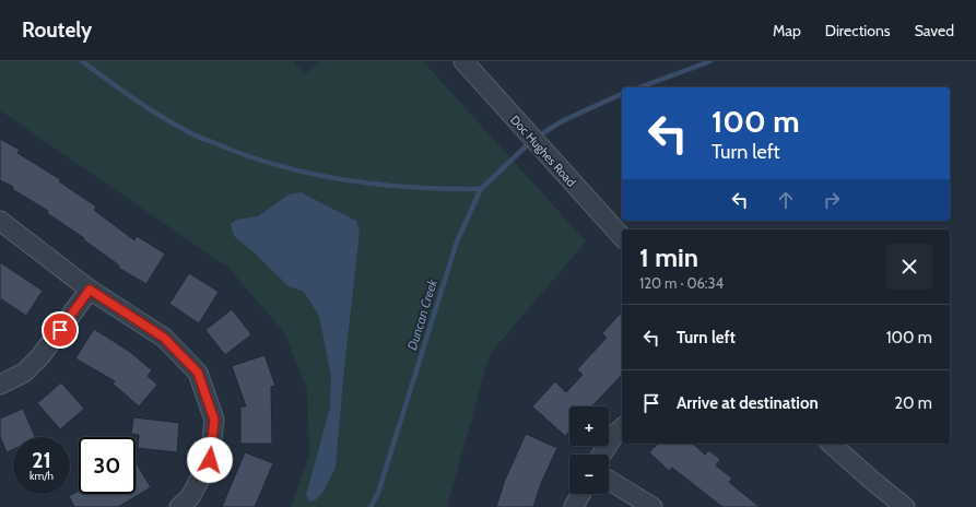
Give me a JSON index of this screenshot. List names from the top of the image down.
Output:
{
  "streets": {
    "street": ["Doc Hughes Road"]
  },
  "water": ["Duncan Creek"],
  "page": {
    "header": "Routely",
    "nav": ["Map", "Directions", "Saved"],
    "turn": ["100 m", "Turn left"],
    "heading": ["1 min", "120 m · 06:34"],
    "list": [
      {
        "name": "Turn left",
        "value": "100 m"
      },
      {
        "name": "Arrive at destination",
        "value": "20 m"
      }
    ],
    "map_buttons": ["+", "−"],
    "speed": "21 km/h",
    "limit": "30"
  }
}
